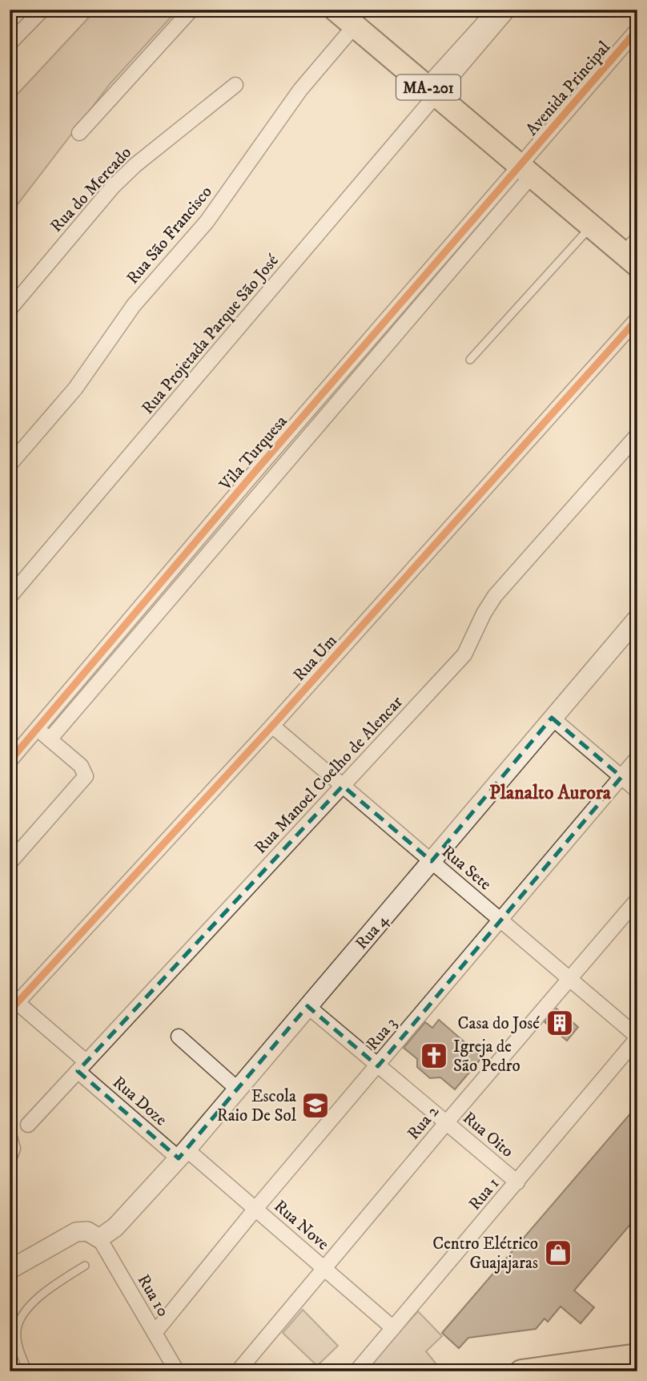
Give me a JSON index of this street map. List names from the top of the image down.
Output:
{
  "streets": {
    "main road": ["MA-201"],
    "street": [
      "Avenida Principal",
      "Rua do Mercado",
      "Rua São Francisco",
      "Rua Projetada Parque São José",
      "Vila Turquesa",
      "Rua Um",
      "Rua Manoel Coelho de Alencar",
      "Rua Sete",
      "Rua 4",
      "Rua 3",
      "Rua Doze",
      "Rua 2",
      "Rua Oito",
      "Rua 1",
      "Rua Nove",
      "Rua 10"
    ]
  },
  "crossings": [
    ["MA-201", "Avenida Principal"],
    ["MA-201", "Rua São Francisco"],
    ["MA-201", "Rua Projetada Parque São José"],
    ["MA-201", "Vila Turquesa"],
    ["Avenida Principal", "Vila Turquesa"],
    ["Rua Um", "Rua Sete"],
    ["Rua Um", "Rua Doze"],
    ["Rua Manoel Coelho de Alencar", "Rua Sete"],
    ["Rua Manoel Coelho de Alencar", "Rua Doze"],
    ["Rua Sete", "Rua 4"],
    ["Rua Sete", "Rua 3"],
    ["Rua Sete", "Rua 2"],
    ["Rua Sete", "Rua 1"],
    ["Rua 4", "Rua Doze"],
    ["Rua 4", "Rua Oito"],
    ["Rua 4", "Rua Nove"],
    ["Rua 4", "Rua 10"],
    ["Rua 3", "Rua Oito"],
    ["Rua 3", "Rua Nove"],
    ["Rua 3", "Rua 10"],
    ["Rua Doze", "Rua Nove"],
    ["Rua 2", "Rua Oito"],
    ["Rua 2", "Rua Nove"],
    ["Rua Oito", "Rua 1"],
    ["Rua 1", "Rua Nove"]
  ],
  "districts": ["Planalto Aurora"],
  "places": {
    "building": ["Casa do José"],
    "church": ["Igreja de São Pedro"],
    "school or university": ["Escola Raio De Sol"],
    "shop": ["Centro Elétrico Guajajaras"]
  }
}
